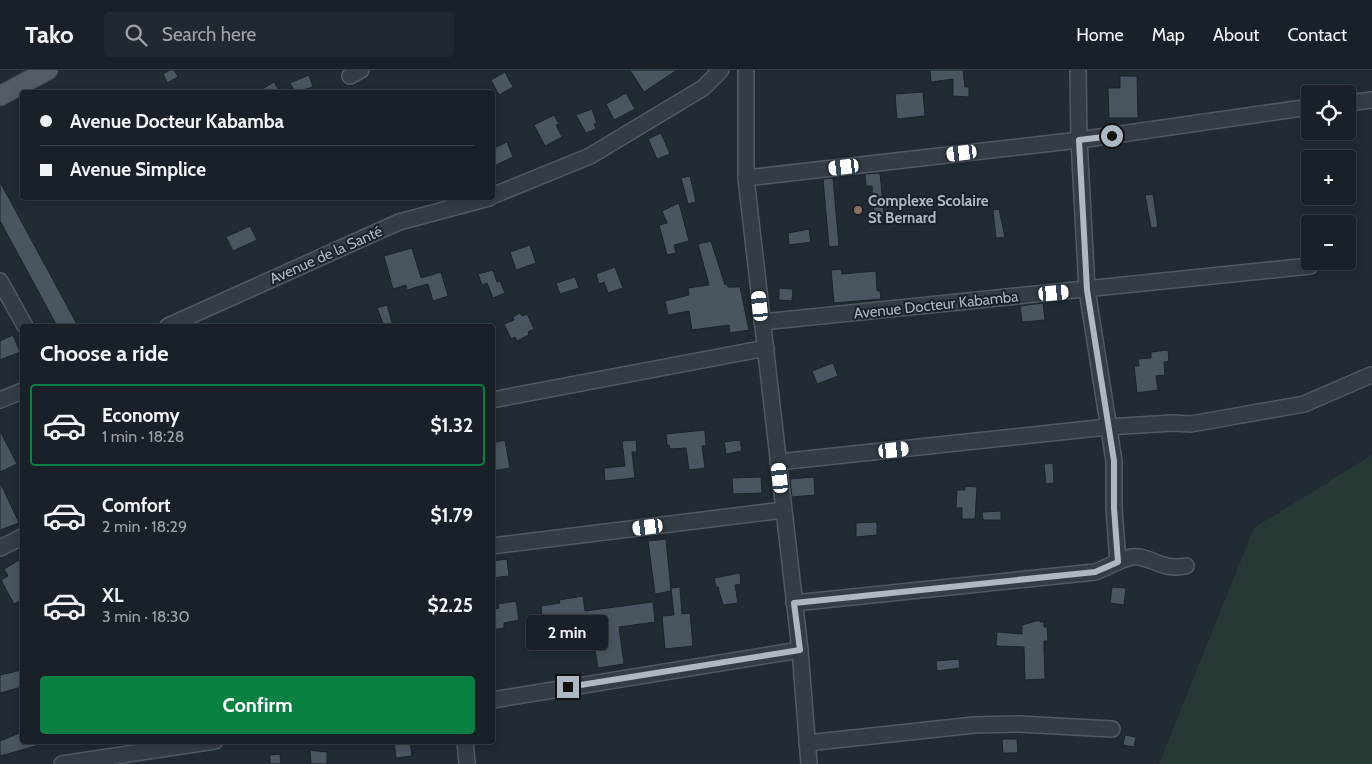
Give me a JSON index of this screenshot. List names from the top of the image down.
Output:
{
  "streets": {
    "street": ["Avenue de la Santé", "Avenue Docteur Kabamba"]
  },
  "places": ["Complexe Scolaire St Bernard"],
  "page": {
    "header": "Tako",
    "search": "Search here",
    "nav": [
      "Home",
      "Map",
      "About",
      "Contact"
    ],
    "map_buttons": ["+", "−"],
    "banner": ["Avenue Docteur Kabamba", "Avenue Simplice"],
    "heading": "Choose a ride",
    "list": [
      {
        "name": "Economy",
        "note": "1 min · 18:28",
        "value": "$1.32"
      },
      {
        "name": "Comfort",
        "note": "2 min · 18:29",
        "value": "$1.79"
      },
      {
        "name": "XL",
        "note": "3 min · 18:30",
        "value": "$2.25"
      }
    ],
    "bubble": "2 min",
    "buttons": "Confirm"
  }
}
